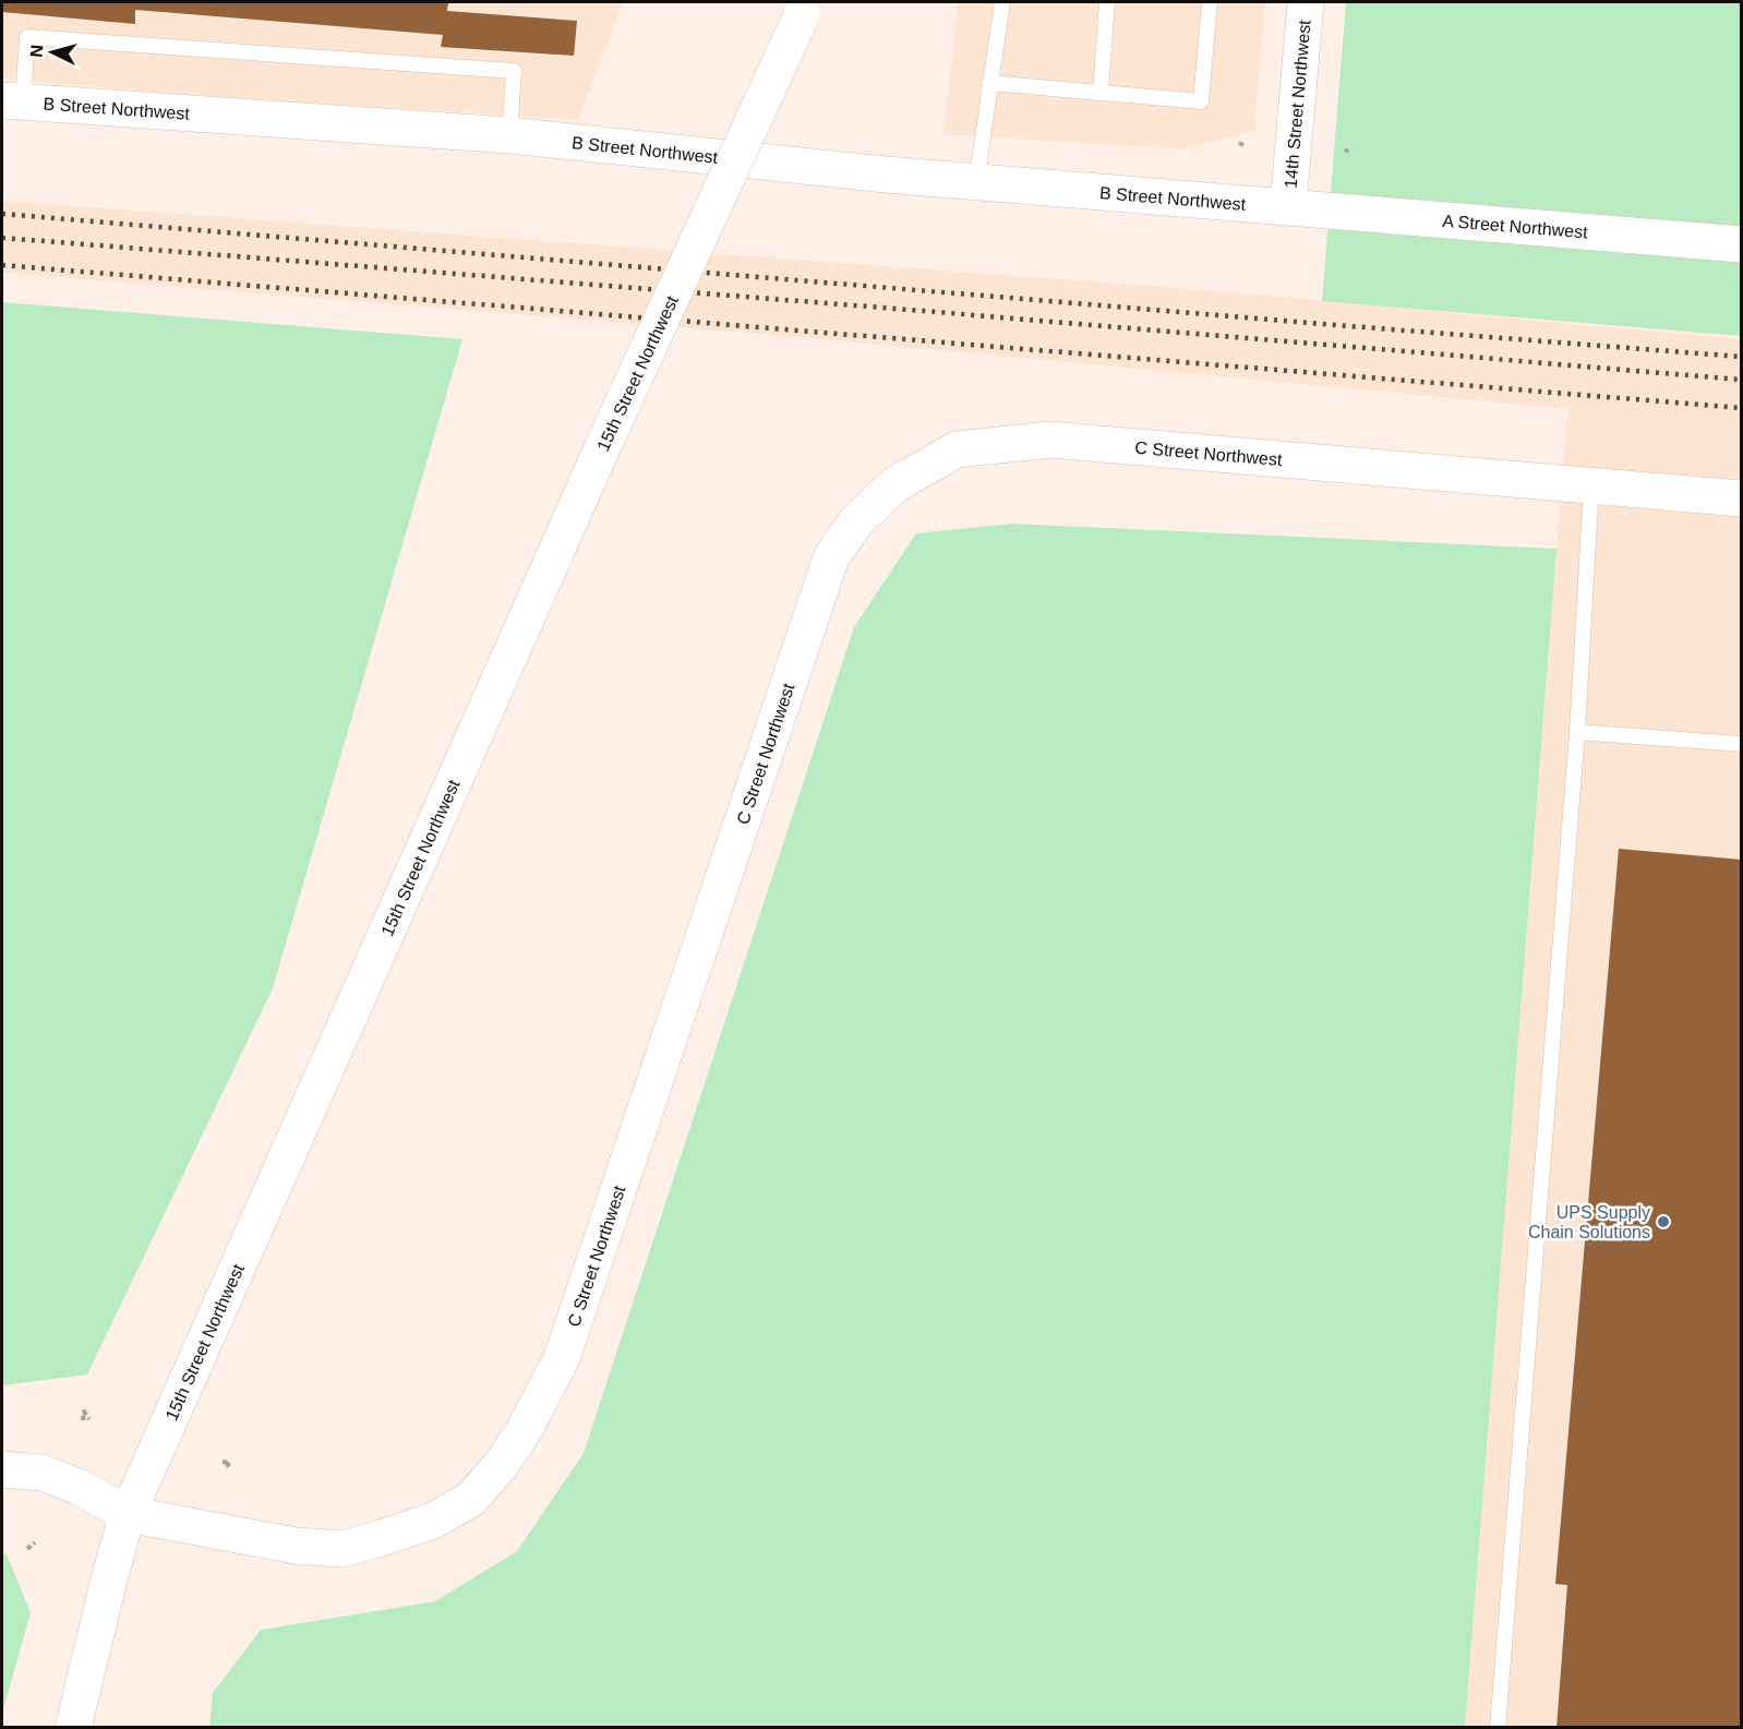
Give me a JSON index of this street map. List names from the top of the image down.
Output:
{
  "streets": {
    "street": [
      "14th Street Northwest",
      "B Street Northwest",
      "A Street Northwest",
      "15th Street Northwest",
      "C Street Northwest"
    ]
  },
  "crossings": [
    ["14th Street Northwest", "B Street Northwest"],
    ["14th Street Northwest", "A Street Northwest"],
    ["B Street Northwest", "A Street Northwest"],
    ["15th Street Northwest", "C Street Northwest"]
  ],
  "places": ["UPS Supply Chain Solutions"],
  "north": "left"
}
